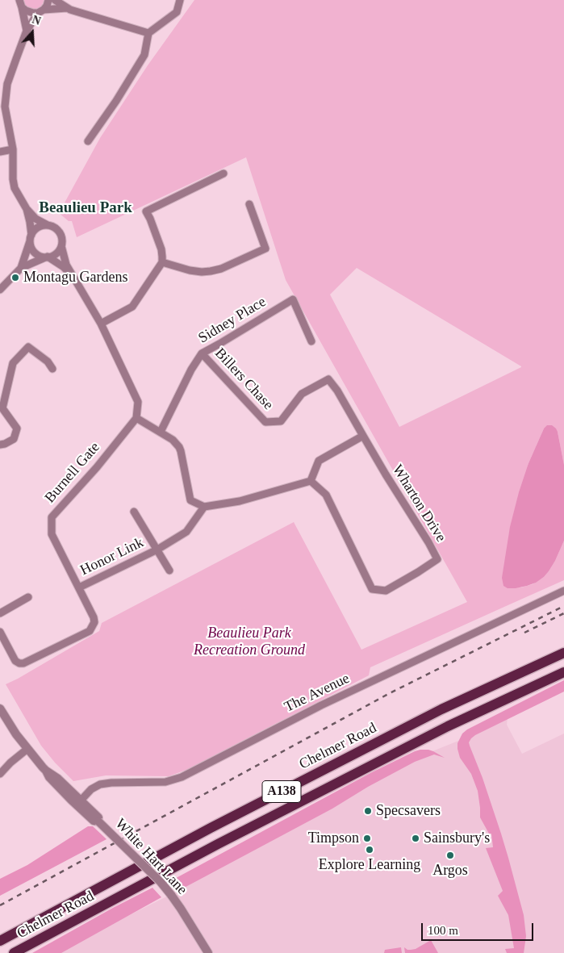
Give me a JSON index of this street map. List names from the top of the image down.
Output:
{
  "streets": {
    "main road": ["Chelmer Road", "A138"],
    "street": [
      "Sidney Place",
      "Billers Chase",
      "Burnell Gate",
      "Wharton Drive",
      "Honor Link",
      "The Avenue",
      "White Hart Lane"
    ]
  },
  "crossings": [
    ["Sidney Place", "Billers Chase"],
    ["Billers Chase", "Wharton Drive"],
    ["Burnell Gate", "Honor Link"],
    ["The Avenue", "White Hart Lane"]
  ],
  "districts": ["Beaulieu Park"],
  "parks": ["Beaulieu Park Recreation Ground"],
  "places": [
    "Montagu Gardens",
    "Specsavers",
    "Timpson",
    "Sainsbury's",
    "Explore Learning",
    "Argos"
  ],
  "scale_bar": "100 m",
  "north": "top"
}
